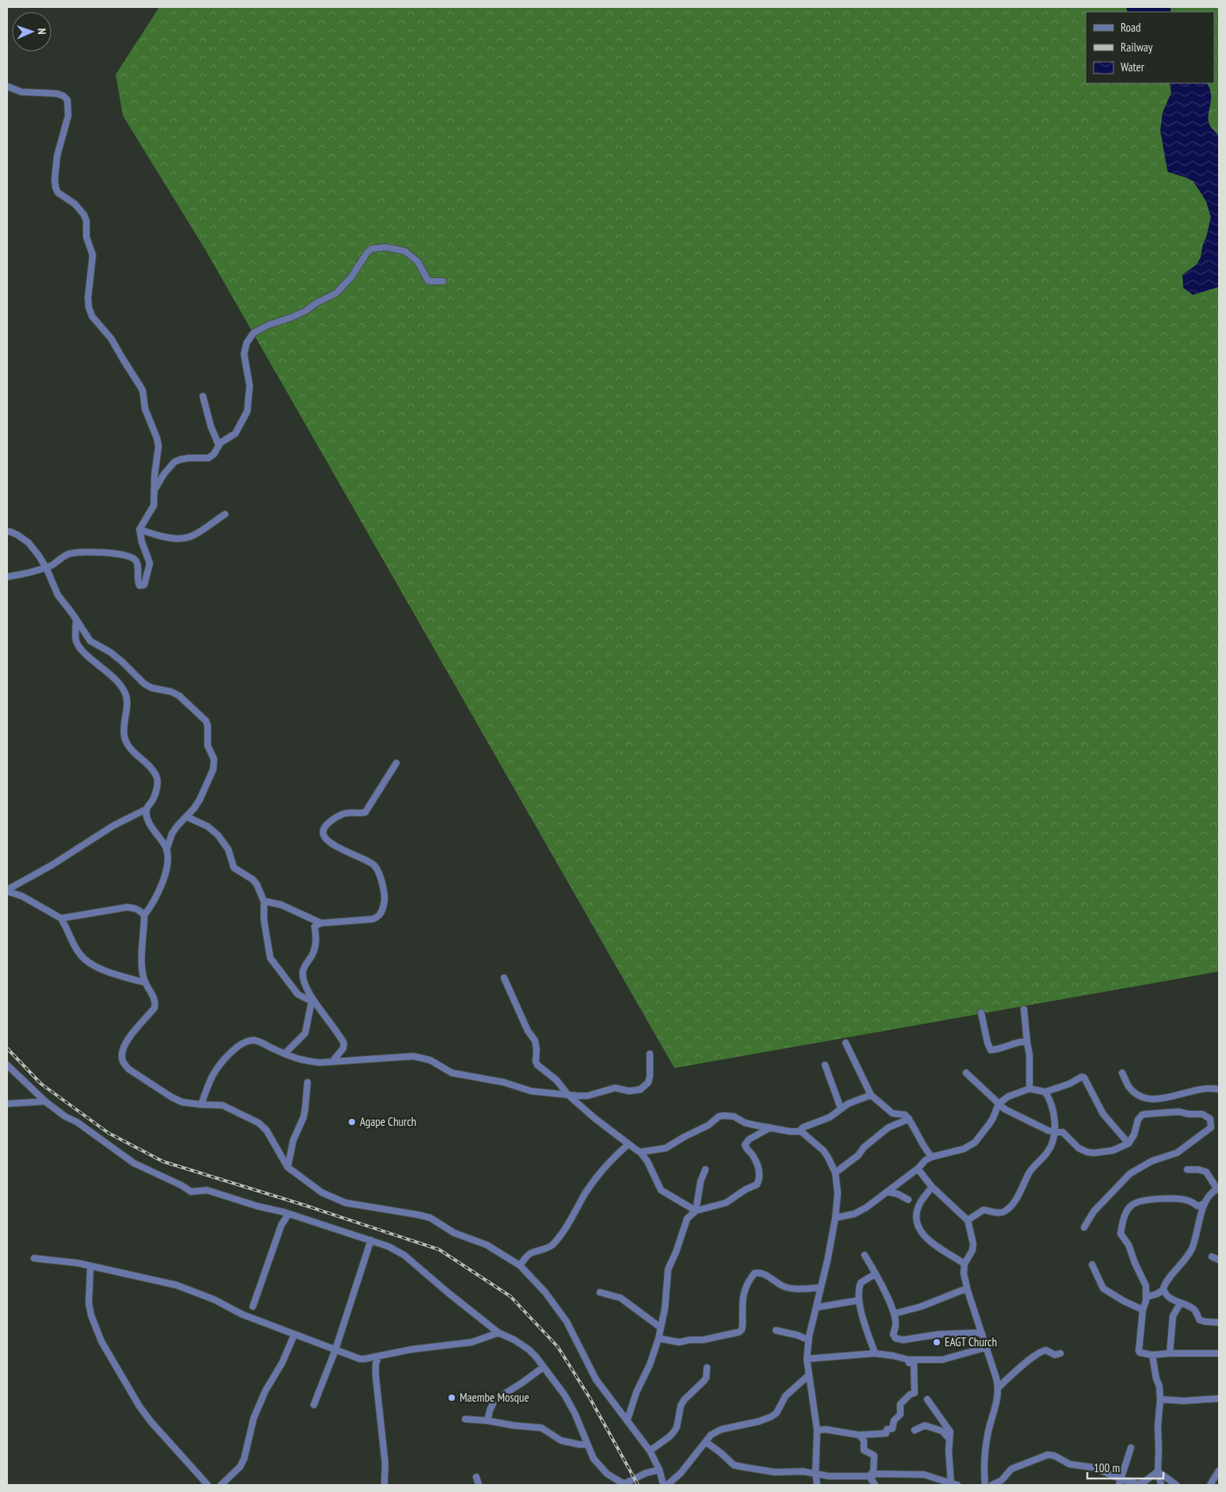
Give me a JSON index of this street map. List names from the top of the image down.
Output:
{
  "places": ["Agape Church", "EAGT Church", "Maembe Mosque"],
  "legend": ["Road", "Railway", "Water"],
  "scale_bar": "100 m",
  "north": "right"
}
